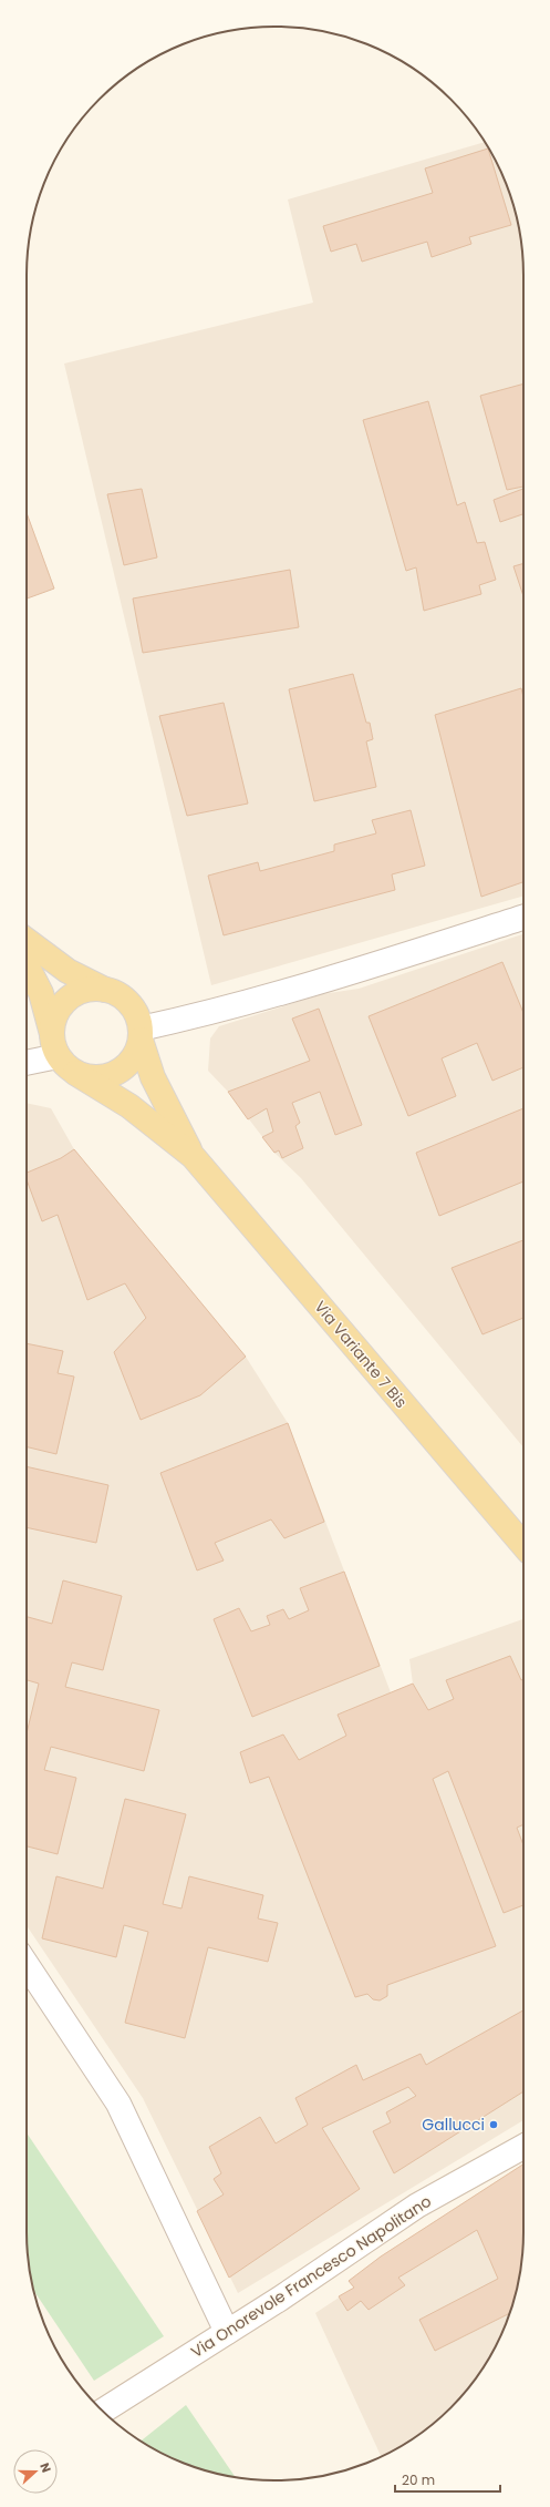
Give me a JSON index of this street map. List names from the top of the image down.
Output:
{
  "streets": {
    "main road": ["Via Variante 7 Bis"],
    "street": ["Via Onorevole Francesco Napolitano"]
  },
  "places": ["Gallucci"],
  "scale_bar": "20 m",
  "north": "right"
}
